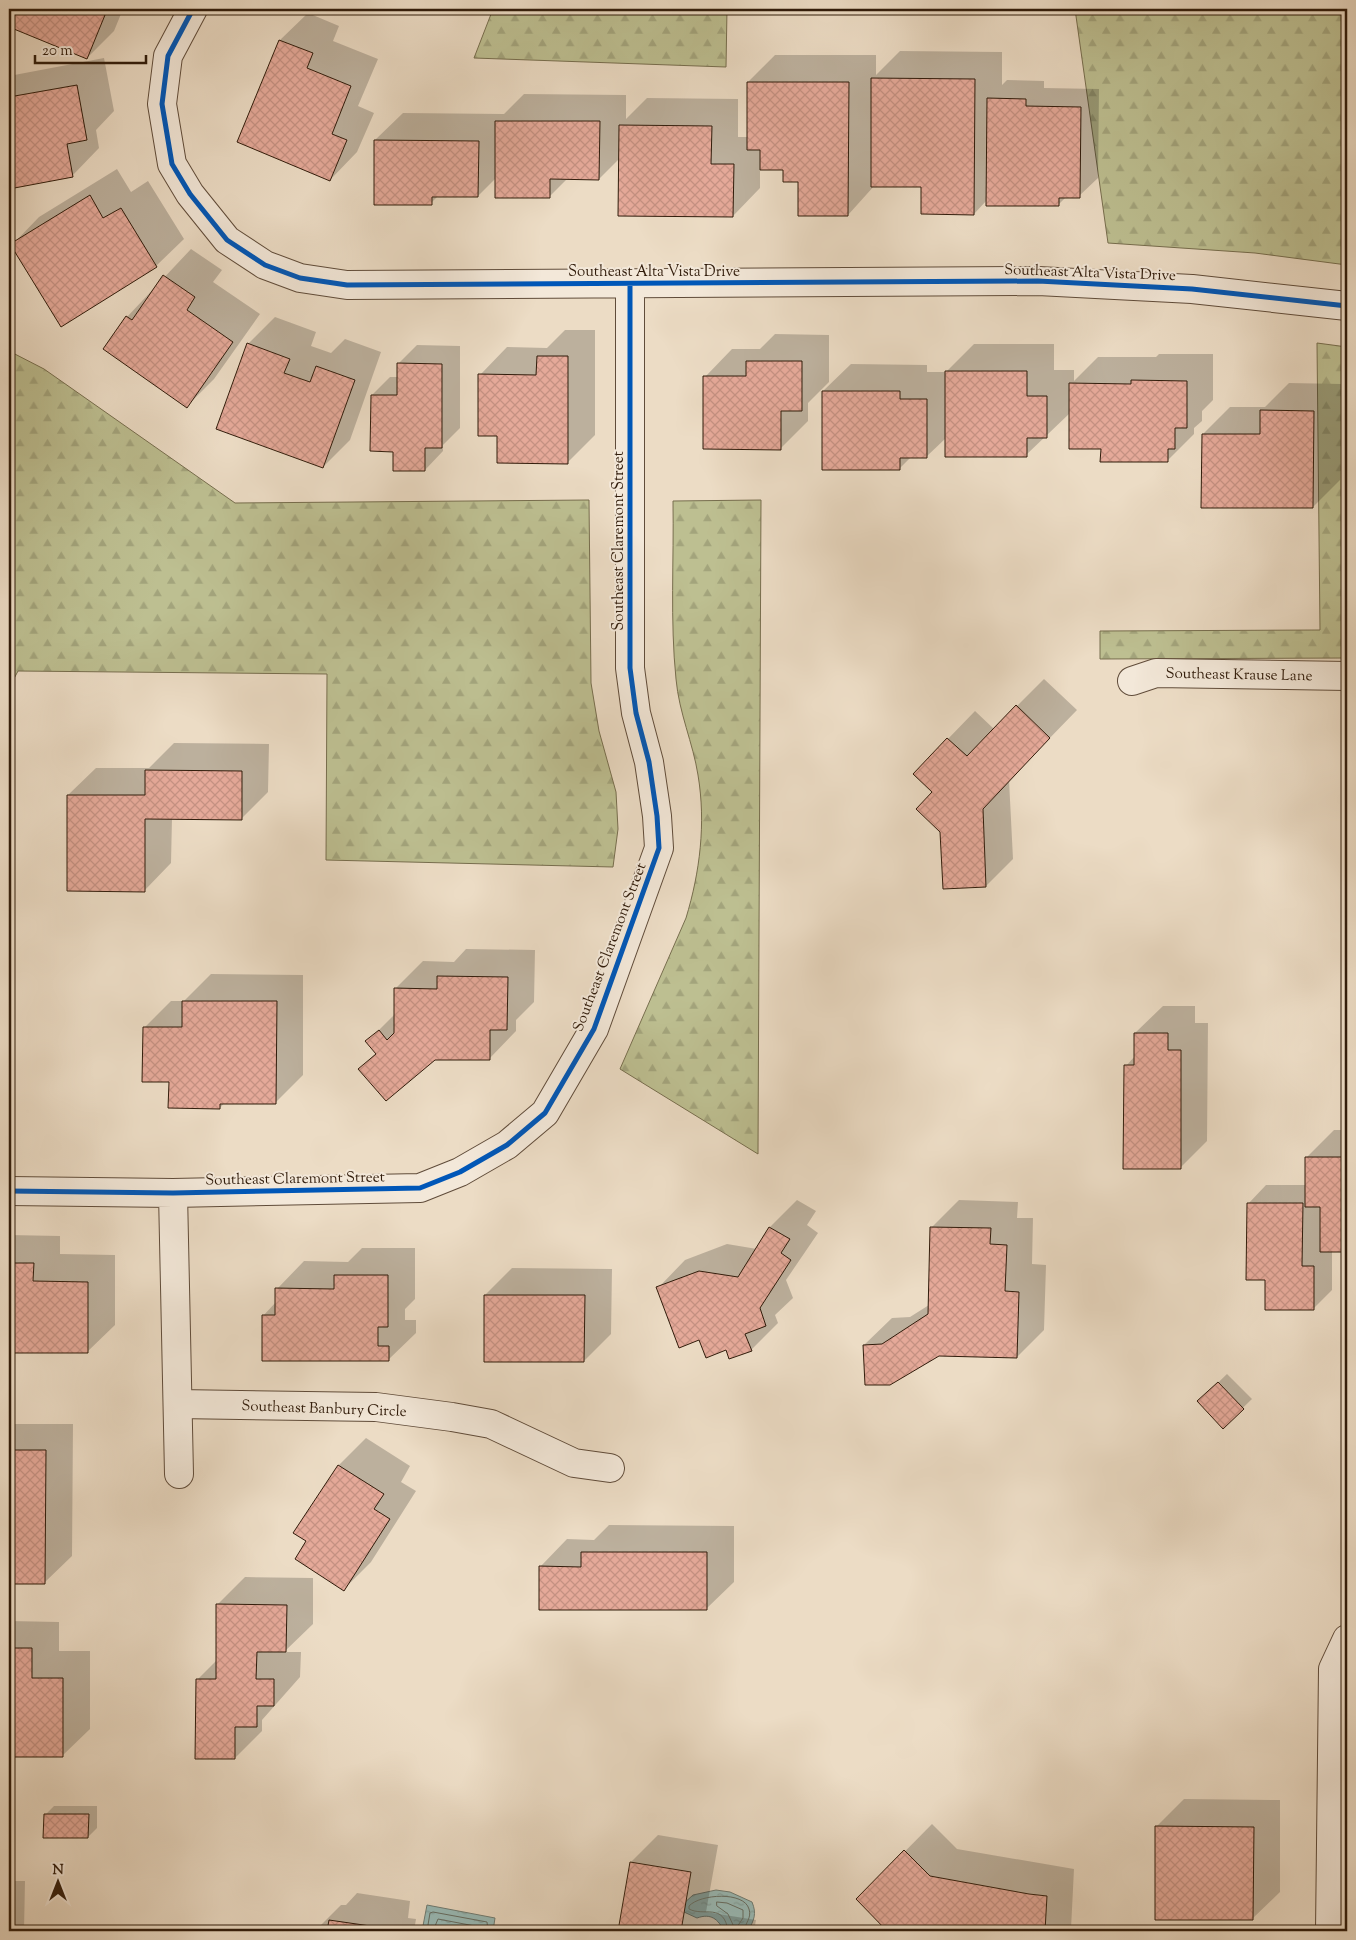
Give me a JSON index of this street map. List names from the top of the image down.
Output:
{
  "streets": {
    "street": [
      "Southeast Alta Vista Drive",
      "Southeast Claremont Street",
      "Southeast Krause Lane",
      "Southeast Banbury Circle"
    ]
  },
  "crossings": [
    ["Southeast Alta Vista Drive", "Southeast Claremont Street"]
  ],
  "scale_bar": "20 m",
  "north": "top"
}
